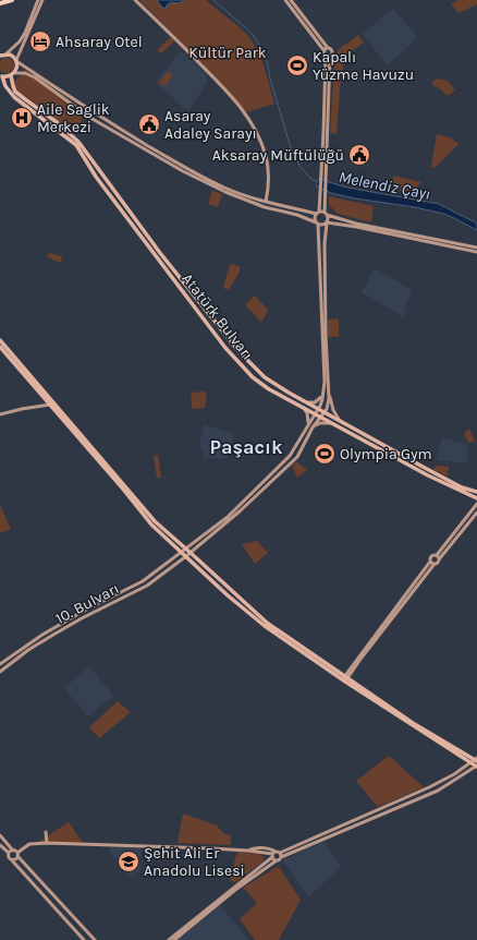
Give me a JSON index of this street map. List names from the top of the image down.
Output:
{
  "streets": {
    "main road": ["Atatürk Bulvarı", "10. Bulvarı"]
  },
  "crossings": [
    ["Atatürk Bulvarı", "10. Bulvarı"]
  ],
  "districts": ["Paşacık"],
  "water": ["Melendiz Çayı"],
  "parks": ["Kültür Park"],
  "places": {
    "hotel": ["Ahsaray Otel"],
    "sports": ["Kapalı Yüzme Havuzu", "Olympia Gym"],
    "hospital": ["Aile Saglik Merkezi"],
    "public building": ["Asaray Adaley Sarayı", "Aksaray Müftülüğü"],
    "school or university": ["Şehit Ali Er Anadolu Lisesi"]
  }
}
